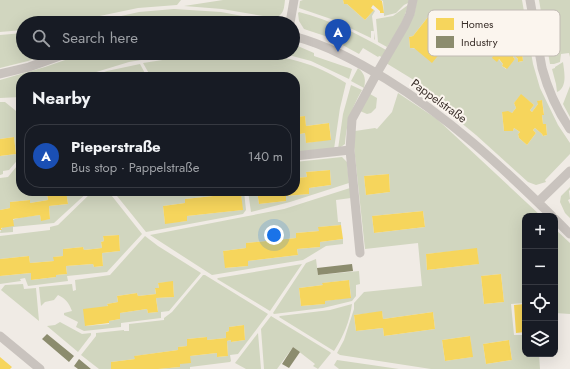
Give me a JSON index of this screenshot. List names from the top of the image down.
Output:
{
  "streets": {
    "street": ["Pappelstraße"]
  },
  "legend": ["Homes", "Industry"],
  "page": {
    "search": "Search here",
    "pins": "A",
    "heading": "Nearby",
    "list": [
      {
        "mark": "A",
        "name": "Pieperstraße",
        "note": "Bus stop · Pappelstraße",
        "value": "140 m"
      }
    ],
    "map_buttons": ["+", "−"]
  }
}
